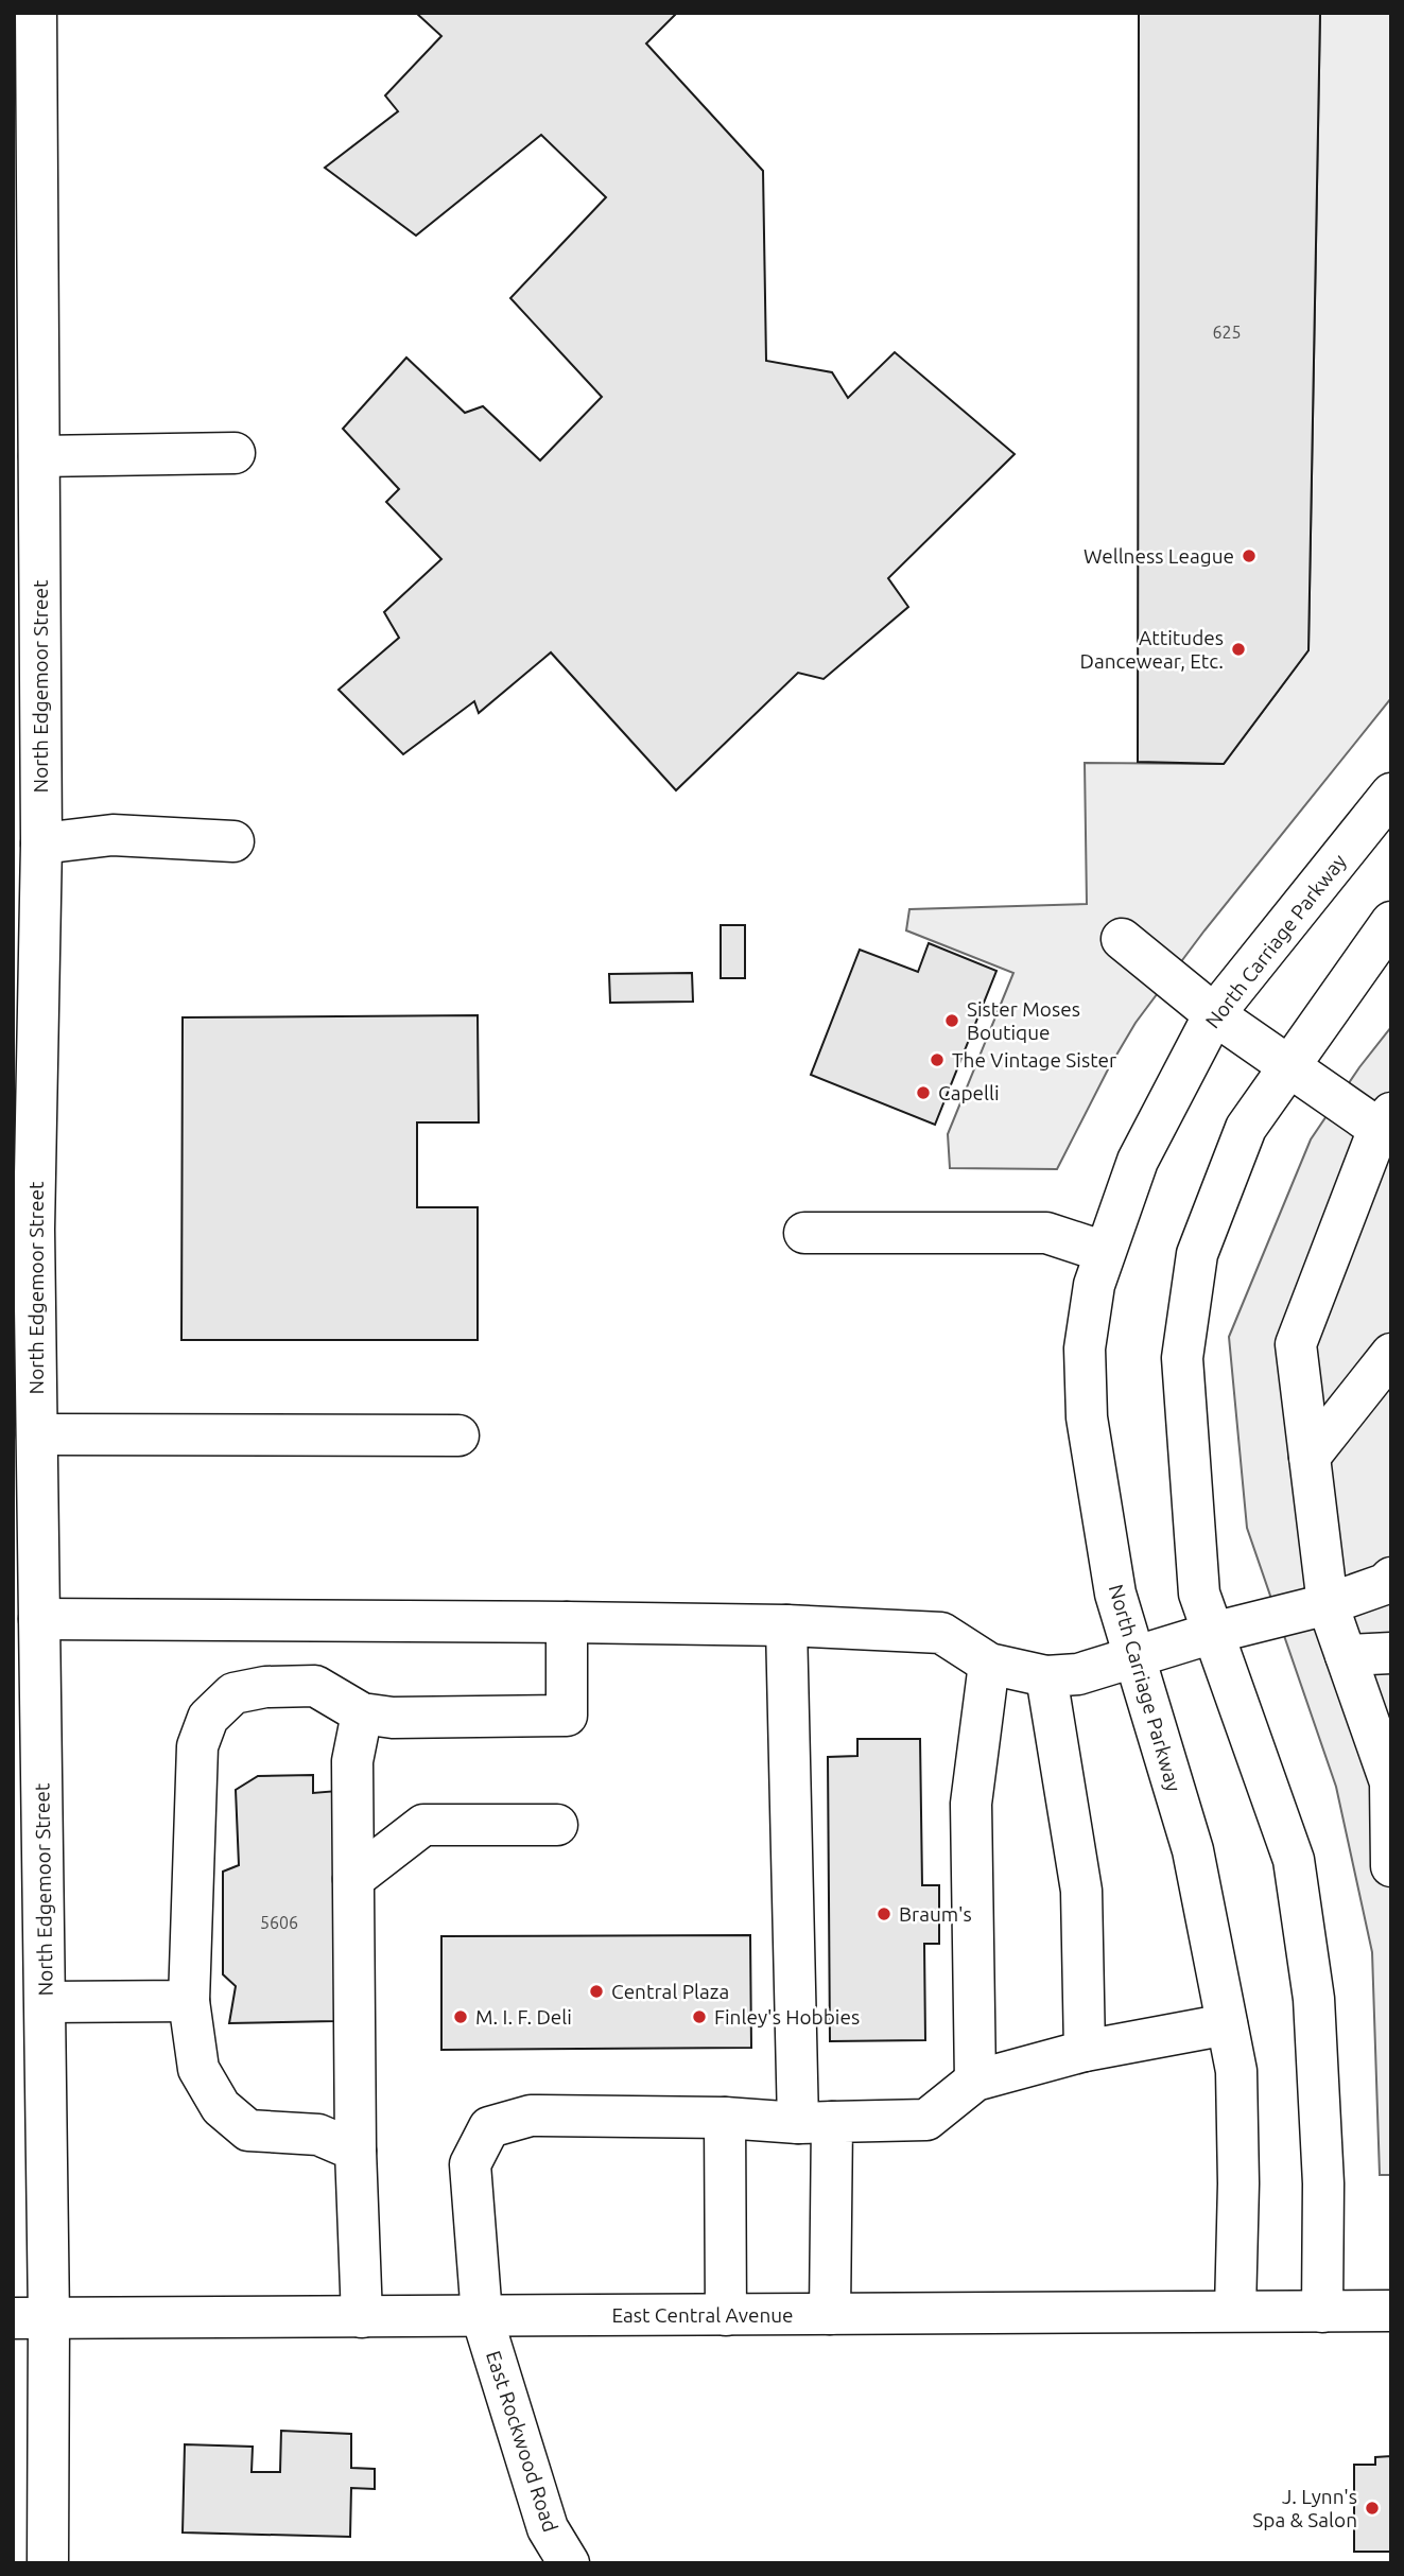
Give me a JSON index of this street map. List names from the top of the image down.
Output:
{
  "streets": {
    "street": [
      "North Edgemoor Street",
      "North Carriage Parkway",
      "East Central Avenue",
      "East Rockwood Road"
    ]
  },
  "crossings": [
    ["North Edgemoor Street", "East Central Avenue"],
    ["North Carriage Parkway", "East Central Avenue"],
    ["East Central Avenue", "East Rockwood Road"]
  ],
  "places": [
    "Wellness League",
    "Attitudes Dancewear, Etc.",
    "Sister Moses Boutique",
    "The Vintage Sister",
    "Capelli",
    "Braum's",
    "Central Plaza",
    "M. I. F. Deli",
    "Finley's Hobbies",
    "J. Lynn's Spa & Salon"
  ],
  "house_numbers": ["625", "5606"]
}
